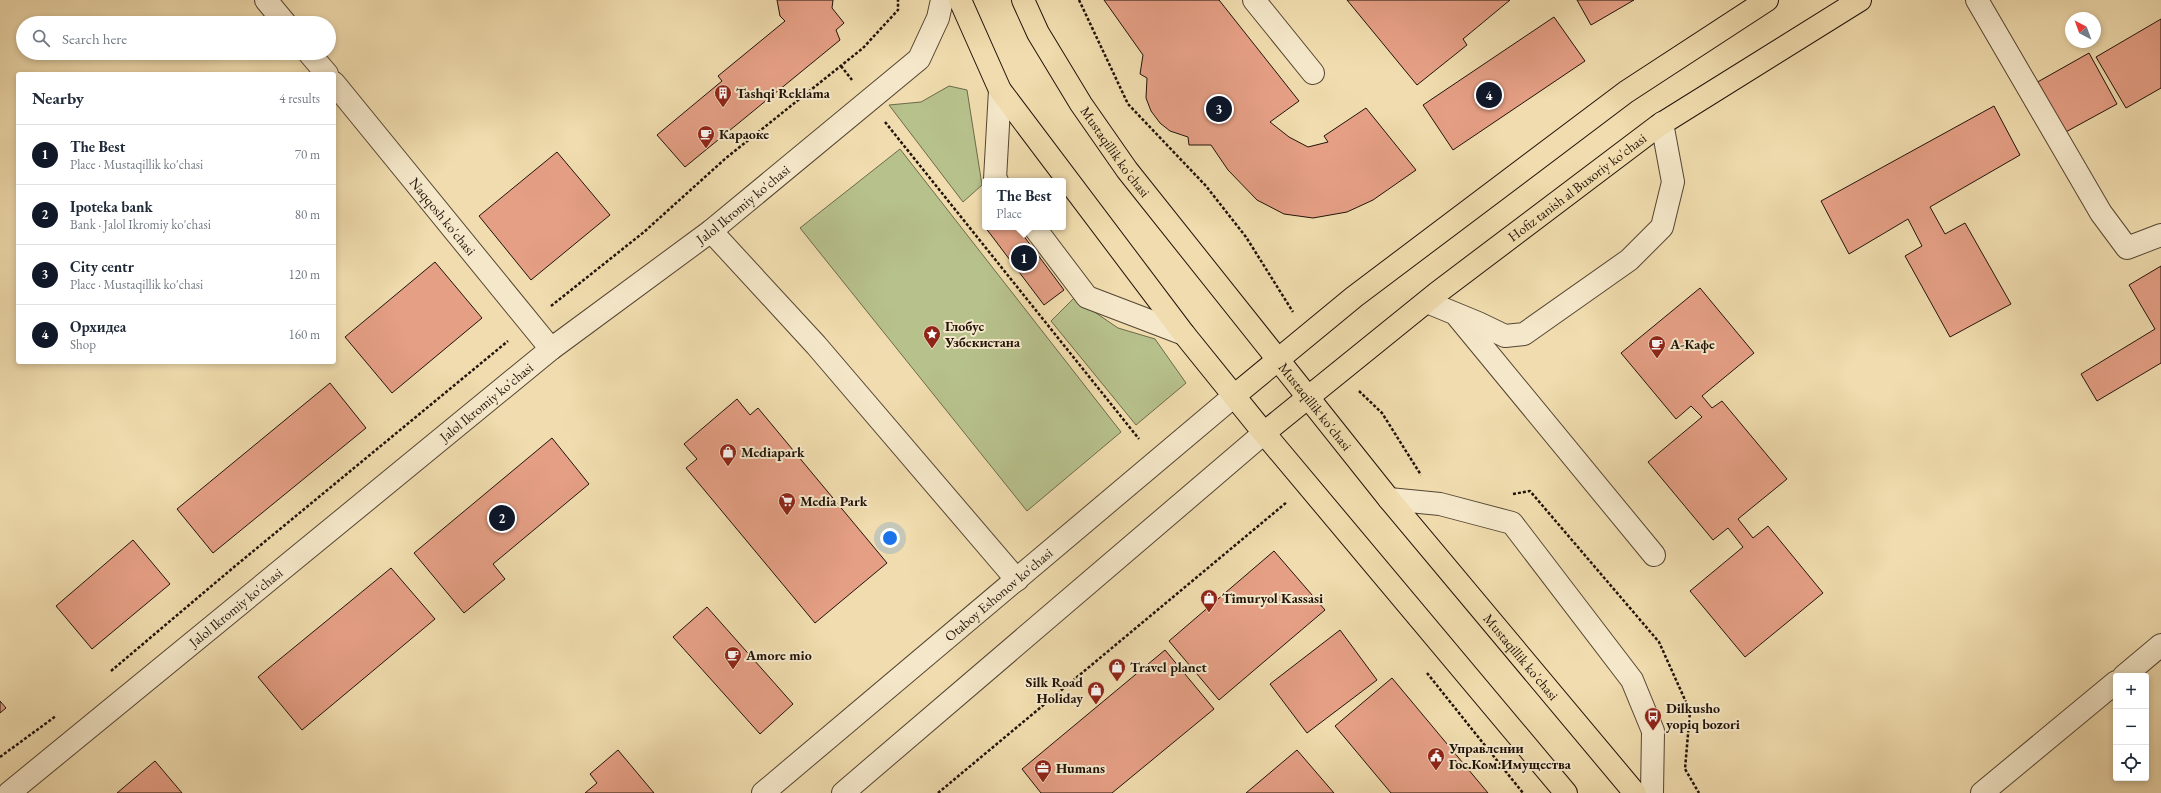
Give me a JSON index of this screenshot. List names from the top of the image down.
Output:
{
  "streets": {
    "main road": ["Mustaqillik ko'chasi", "Hofiz tanish al Buxoriy ko'chasi"],
    "street": ["Jalol Ikromiy ko'chasi", "Naqqosh ko'chasi", "Otaboy Eshonov ko'chasi"]
  },
  "crossings": [
    ["Mustaqillik ko'chasi", "Hofiz tanish al Buxoriy ko'chasi"],
    ["Jalol Ikromiy ko'chasi", "Naqqosh ko'chasi"]
  ],
  "places": {
    "building": ["Tashqi Reklama"],
    "cafe": ["Караоке", "А-Кафе", "Amore mio"],
    "place": ["Глобус Узбекистана"],
    "shop": [
      "Mediapark",
      "Timuryol Kassasi",
      "Travel planet",
      "Silk Road Holiday"
    ],
    "supermarket": ["Media Park"],
    "bus stop": ["Dilkusho yopiq bozori"],
    "public building": ["Управлении Гос.Ком.Имущества"],
    "office": ["Humans"]
  },
  "north": "top left",
  "page": {
    "search": "Search here",
    "heading": ["Nearby", "4 results"],
    "pins": [
      "4",
      "3",
      "1",
      "2"
    ],
    "list": [
      {
        "mark": "1",
        "name": "The Best",
        "note": "Place · Mustaqillik ko'chasi",
        "value": "70 m"
      },
      {
        "mark": "2",
        "name": "Ipoteka bank",
        "note": "Bank · Jalol Ikromiy ko'chasi",
        "value": "80 m"
      },
      {
        "mark": "3",
        "name": "City centr",
        "note": "Place · Mustaqillik ko'chasi",
        "value": "120 m"
      },
      {
        "mark": "4",
        "name": "Орхидеа",
        "note": "Shop",
        "value": "160 m"
      }
    ],
    "popup": ["The Best", "Place"],
    "map_buttons": ["+", "−"]
  }
}
